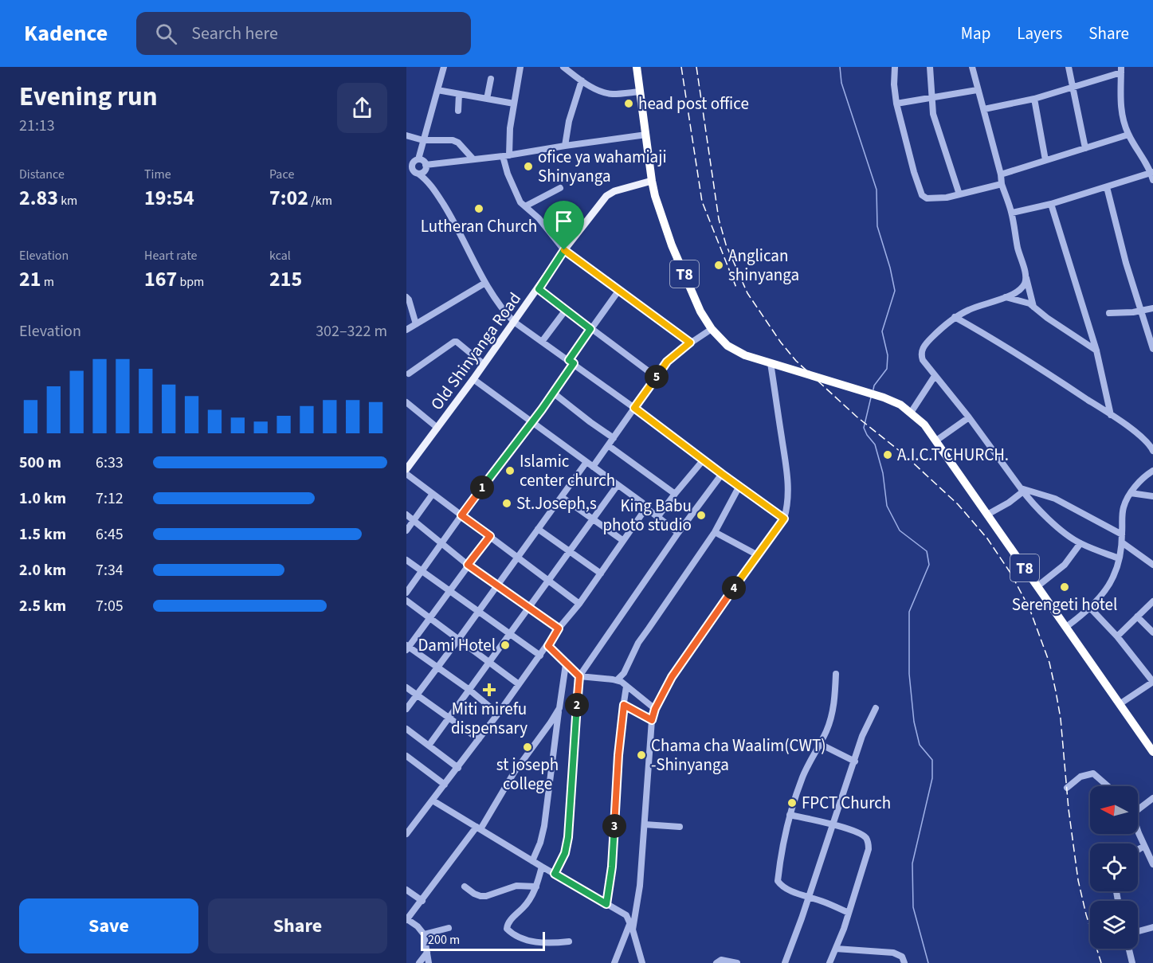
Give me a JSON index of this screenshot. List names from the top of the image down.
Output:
{
  "streets": {
    "highway": ["T8"],
    "main road": ["Old Shinyanga Road"]
  },
  "crossings": [
    ["T8", "Old Shinyanga Road"]
  ],
  "places": {
    "other": [
      "head post office",
      "ofice ya wahamiaji Shinyanga",
      "Lutheran Church",
      "Anglican shinyanga",
      "A.I.C.T CHURCH.",
      "Islamic center church",
      "St.Joseph,s",
      "King Babu photo studio",
      "Serengeti hotel",
      "Dami Hotel",
      "st joseph college",
      "Chama cha Waalim(CWT) -Shinyanga",
      "FPCT Church"
    ],
    "health": ["Miti mirefu dispensary"]
  },
  "scale_bar": "200 m",
  "north": "left",
  "page": {
    "header": "Kadence",
    "search": "Search here",
    "nav": ["Map", "Layers", "Share"],
    "heading": ["Evening run", "21:13"],
    "stats": [
      ["Distance", "2.83 km"],
      ["Time", "19:54"],
      ["Pace", "7:02 /km"],
      ["Elevation", "21 m"],
      ["Heart rate", "167 bpm"],
      ["kcal", "215"]
    ],
    "chart": ["Elevation", "302–322 m"],
    "pins": [
      "5",
      "1",
      "4",
      "2",
      "3"
    ],
    "list": [
      {
        "name": "500 m",
        "note": "6:33"
      },
      {
        "name": "1.0 km",
        "note": "7:12"
      },
      {
        "name": "1.5 km",
        "note": "6:45"
      },
      {
        "name": "2.0 km",
        "note": "7:34"
      },
      {
        "name": "2.5 km",
        "note": "7:05"
      }
    ],
    "buttons": ["Save", "Share"],
    "scale": "200 m"
  }
}
